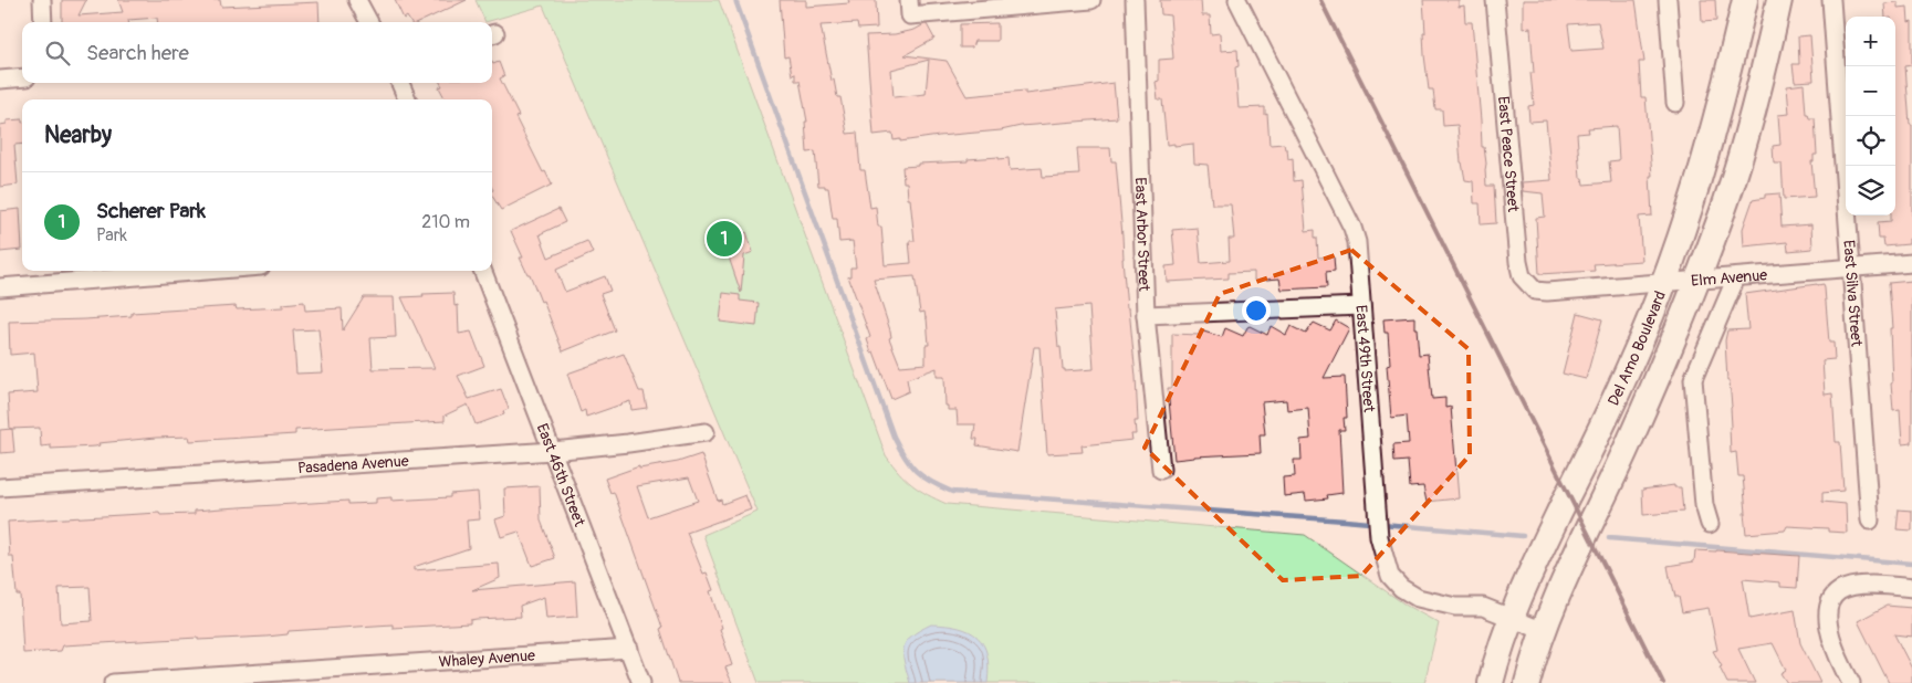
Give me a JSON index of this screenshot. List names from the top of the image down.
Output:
{
  "streets": {
    "main road": ["Del Amo Boulevard"],
    "street": [
      "East Peace Street",
      "East Arbor Street",
      "Elm Avenue",
      "East Silva Street",
      "East 49th Street",
      "Pasadena Avenue",
      "East 46th Street",
      "Whaley Avenue"
    ]
  },
  "crossings": [
    ["East Peace Street", "Elm Avenue"],
    ["Elm Avenue", "East Silva Street"],
    ["Elm Avenue", "Del Amo Boulevard"],
    ["Del Amo Boulevard", "East 49th Street"],
    ["Pasadena Avenue", "East 46th Street"],
    ["East 46th Street", "Whaley Avenue"]
  ],
  "page": {
    "map_buttons": ["+", "−"],
    "search": "Search here",
    "heading": "Nearby",
    "list": [
      {
        "mark": "1",
        "name": "Scherer Park",
        "note": "Park",
        "value": "210 m"
      }
    ],
    "pins": "1"
  }
}
